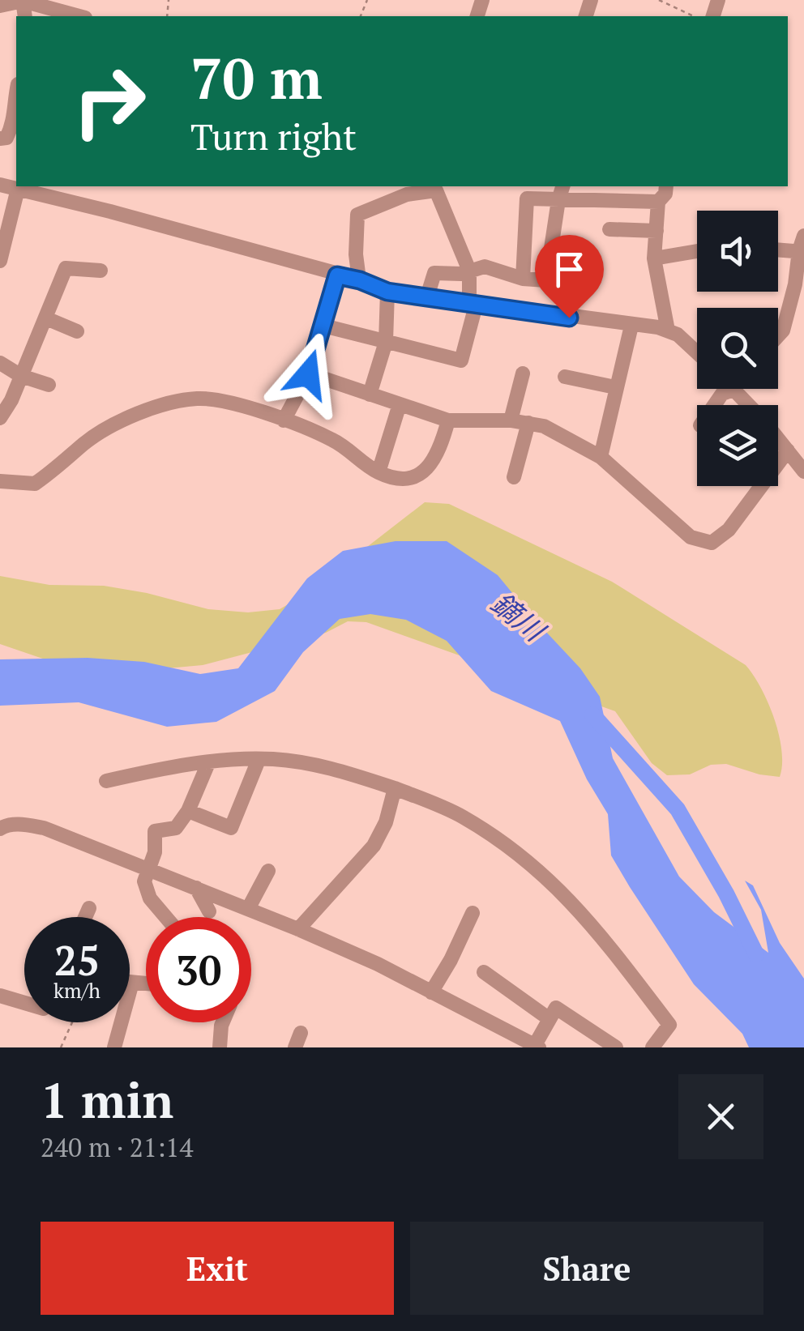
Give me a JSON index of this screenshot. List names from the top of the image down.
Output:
{
  "water": ["鏑川"],
  "page": {
    "turn": ["70 m", "Turn right"],
    "speed": "25 km/h",
    "limit": "30",
    "heading": ["1 min", "240 m · 21:14"],
    "buttons": ["Exit", "Share"]
  }
}
